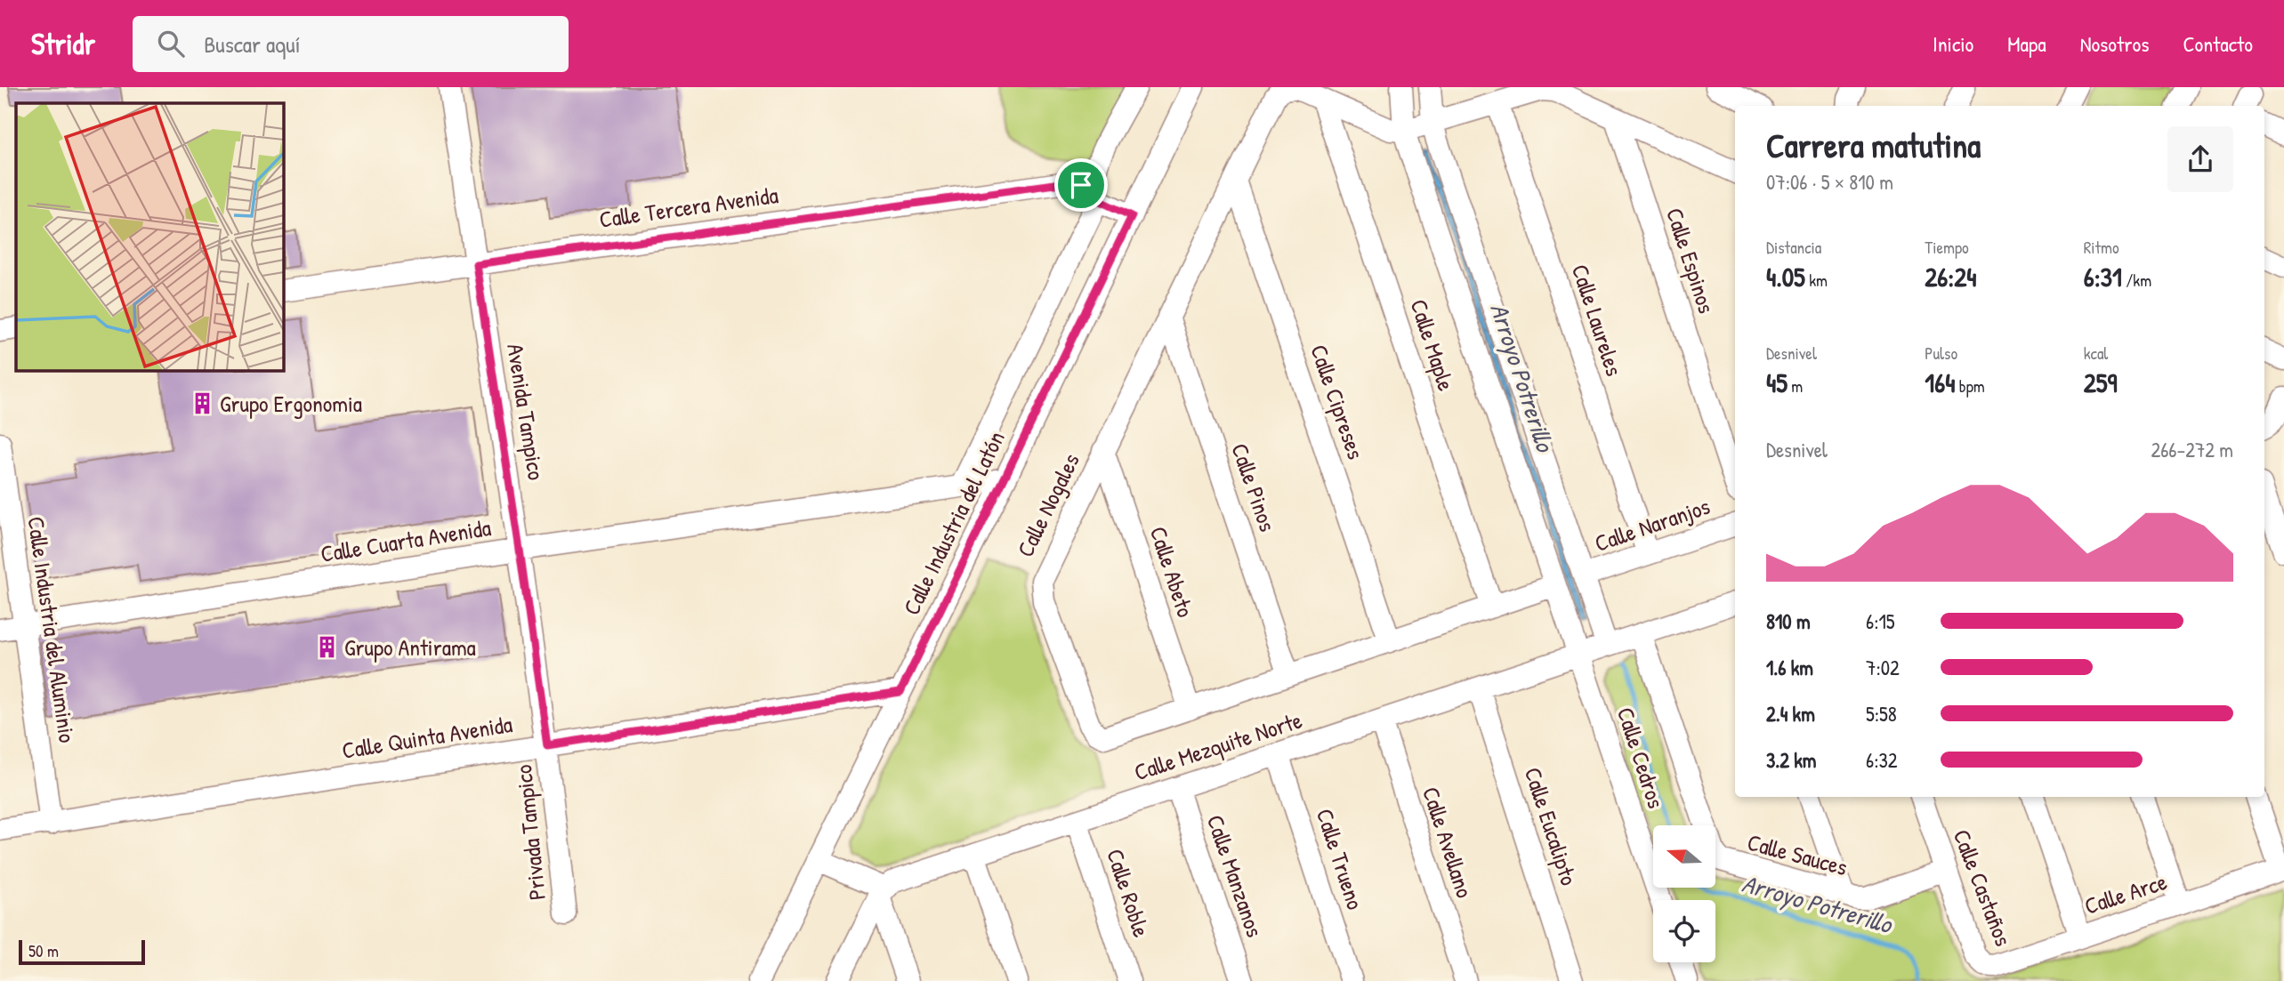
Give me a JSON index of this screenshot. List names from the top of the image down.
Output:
{
  "streets": {
    "street": [
      "Calle Tercera Avenida",
      "Calle Espinos",
      "Calle Laureles",
      "Calle Maple",
      "Calle Cipreses",
      "Avenida Tampico",
      "Calle Pinos",
      "Calle Nogales",
      "Calle Industria del Latón",
      "Calle Naranjos",
      "Calle Cuarta Avenida",
      "Calle Abeto",
      "Calle Industria del Aluminio",
      "Calle Quinta Avenida",
      "Calle Mezquite Norte",
      "Calle Cedros",
      "Calle Eucalipto",
      "Privada Tampico",
      "Calle Avellano",
      "Calle Sauces",
      "Calle Trueno",
      "Calle Manzanos",
      "Calle Castaños",
      "Calle Roble",
      "Calle Arce"
    ]
  },
  "crossings": [
    ["Calle Tercera Avenida", "Avenida Tampico"],
    ["Calle Tercera Avenida", "Calle Industria del Latón"],
    ["Calle Laureles", "Calle Naranjos"],
    ["Calle Maple", "Calle Nogales"],
    ["Calle Cipreses", "Calle Nogales"],
    ["Avenida Tampico", "Calle Cuarta Avenida"],
    ["Avenida Tampico", "Calle Quinta Avenida"],
    ["Avenida Tampico", "Privada Tampico"],
    ["Calle Pinos", "Calle Nogales"],
    ["Calle Nogales", "Calle Abeto"],
    ["Calle Nogales", "Calle Cedros"],
    ["Calle Industria del Latón", "Calle Cuarta Avenida"],
    ["Calle Industria del Latón", "Calle Quinta Avenida"],
    ["Calle Cuarta Avenida", "Calle Industria del Aluminio"],
    ["Calle Industria del Aluminio", "Calle Quinta Avenida"],
    ["Calle Quinta Avenida", "Privada Tampico"],
    ["Calle Mezquite Norte", "Calle Cedros"],
    ["Calle Mezquite Norte", "Calle Eucalipto"],
    ["Calle Mezquite Norte", "Calle Avellano"],
    ["Calle Mezquite Norte", "Calle Sauces"],
    ["Calle Mezquite Norte", "Calle Trueno"],
    ["Calle Mezquite Norte", "Calle Manzanos"],
    ["Calle Mezquite Norte", "Calle Roble"],
    ["Calle Sauces", "Calle Castaños"],
    ["Calle Castaños", "Calle Arce"]
  ],
  "water": ["Arroyo Potrerillo"],
  "places": {
    "building": ["Grupo Ergonomia", "Grupo Antirama"]
  },
  "scale_bar": "50 m",
  "north": "left",
  "page": {
    "header": "Stridr",
    "search": "Buscar aquí",
    "nav": [
      "Inicio",
      "Mapa",
      "Nosotros",
      "Contacto"
    ],
    "heading": ["Carrera matutina", "07:06 · 5 × 810 m"],
    "stats": [
      ["Distancia", "4.05 km"],
      ["Tiempo", "26:24"],
      ["Ritmo", "6:31 /km"],
      ["Desnivel", "45 m"],
      ["Pulso", "164 bpm"],
      ["kcal", "259"]
    ],
    "chart": ["Desnivel", "266–272 m"],
    "list": [
      {
        "name": "810 m",
        "note": "6:15"
      },
      {
        "name": "1.6 km",
        "note": "7:02"
      },
      {
        "name": "2.4 km",
        "note": "5:58"
      },
      {
        "name": "3.2 km",
        "note": "6:32"
      }
    ],
    "scale": "50 m"
  }
}
